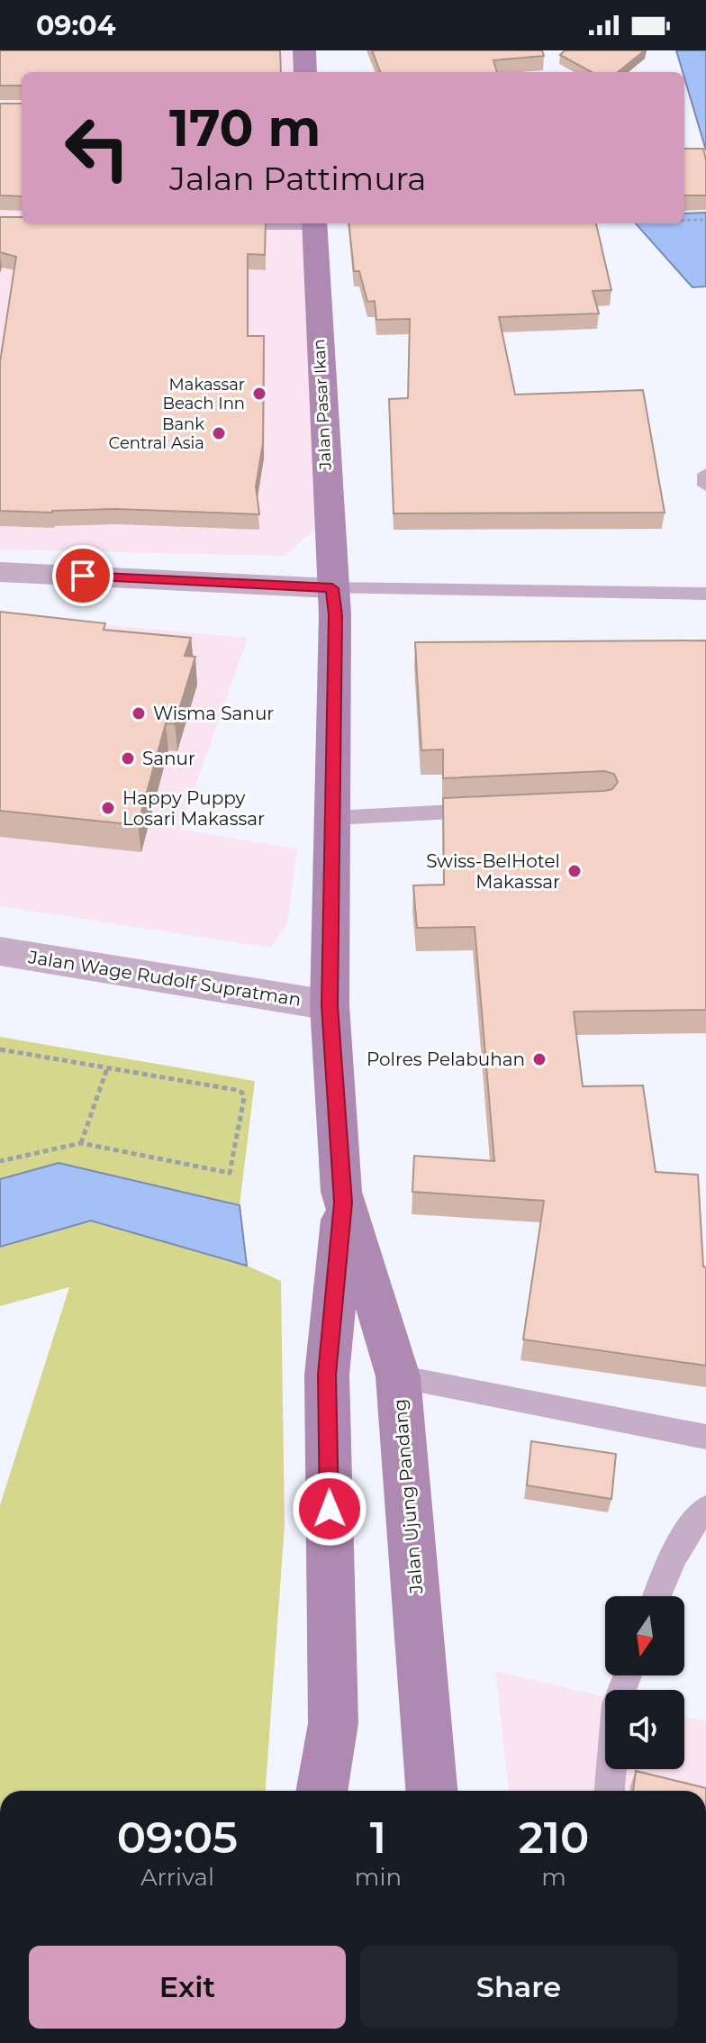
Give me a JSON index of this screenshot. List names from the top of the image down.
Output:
{
  "streets": {
    "main road": ["Jalan Pasar Ikan", "Jalan Ujung Pandang"],
    "street": ["Jalan Wage Rudolf Supratman"]
  },
  "crossings": [
    ["Jalan Pasar Ikan", "Jalan Ujung Pandang"],
    ["Jalan Wage Rudolf Supratman", "Jalan Ujung Pandang"]
  ],
  "places": [
    "Makassar Beach Inn",
    "Bank Central Asia",
    "Wisma Sanur",
    "Sanur",
    "Happy Puppy Losari Makassar",
    "Swiss-BelHotel Makassar",
    "Polres Pelabuhan"
  ],
  "north": "bottom",
  "page": {
    "status": "09:04",
    "turn": ["170 m", "Jalan Pattimura"],
    "eta": [
      "09:05",
      "Arrival",
      "1",
      "min",
      "210",
      "m"
    ],
    "buttons": ["Exit", "Share"]
  }
}
